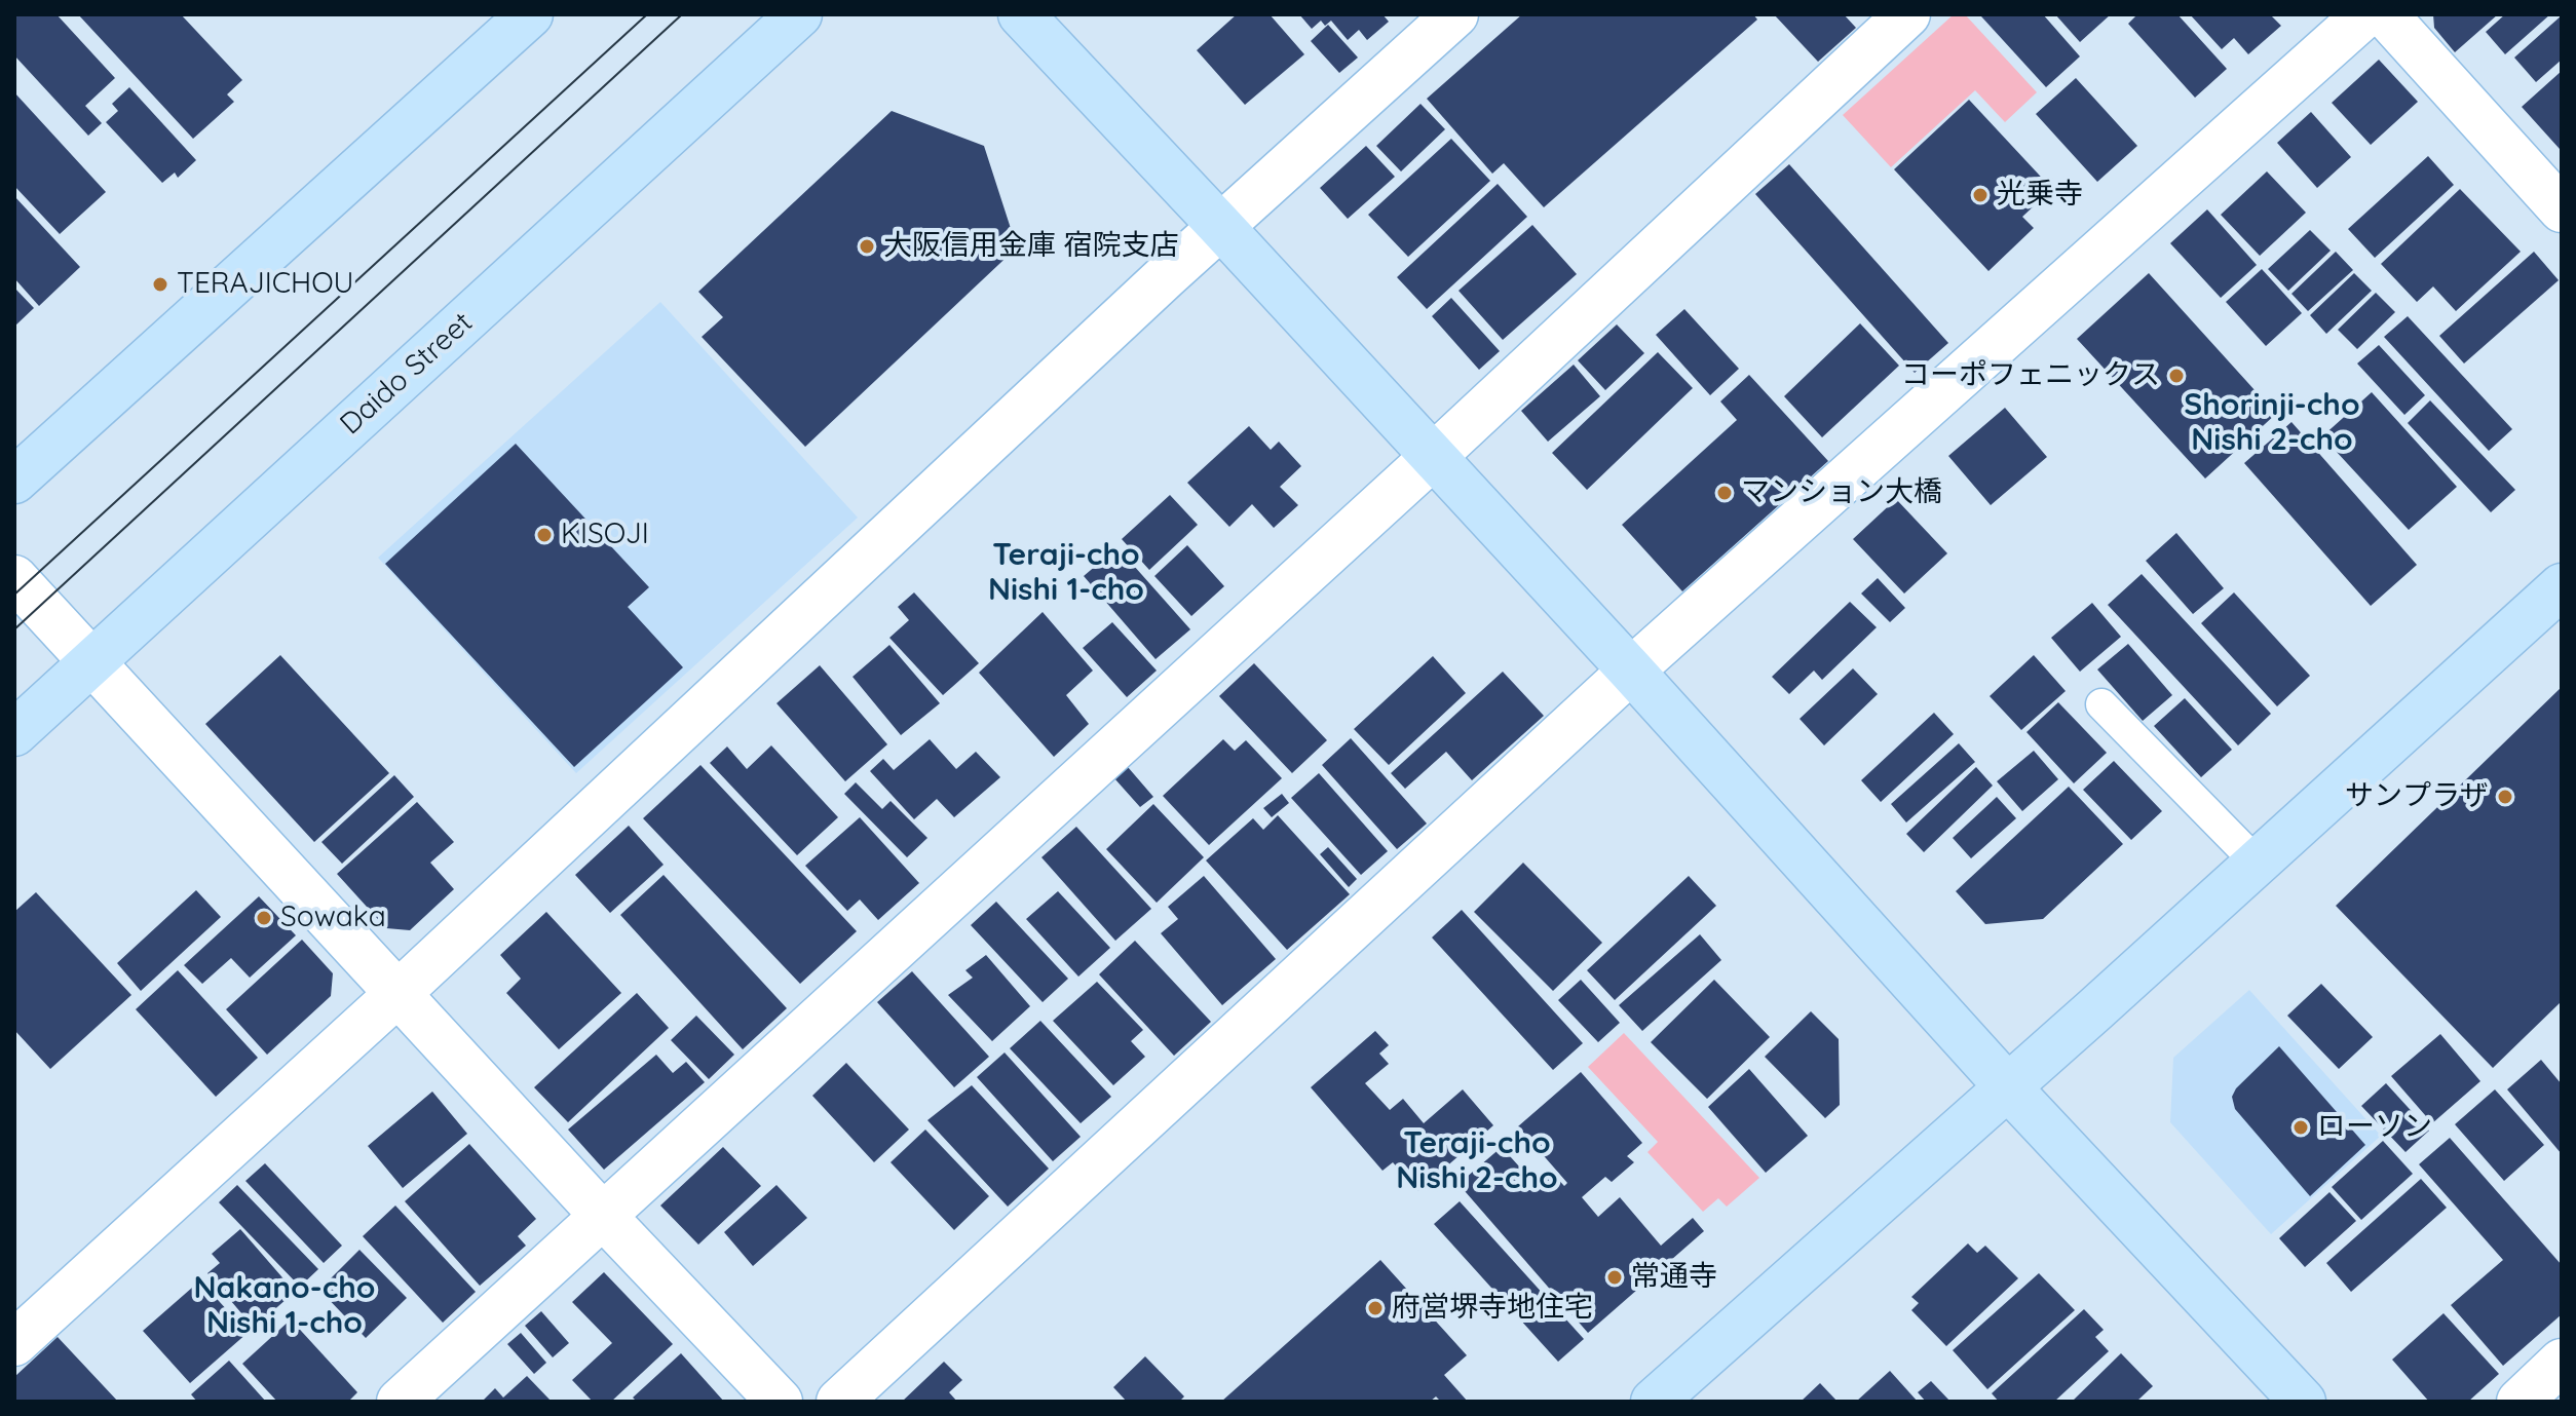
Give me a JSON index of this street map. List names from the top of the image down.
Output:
{
  "streets": {
    "street": ["Daido Street"]
  },
  "districts": [
    "Shorinji-cho Nishi 2-cho",
    "Teraji-cho Nishi 1-cho",
    "Teraji-cho Nishi 2-cho",
    "Nakano-cho Nishi 1-cho"
  ],
  "places": [
    "光乗寺",
    "大阪信用金庫 宿院支店",
    "TERAJICHOU",
    "コーポフェニックス",
    "マンション大橋",
    "KISOJI",
    "サンプラザ",
    "Sowaka",
    "ローソン",
    "常通寺",
    "府営堺寺地住宅"
  ]
}
